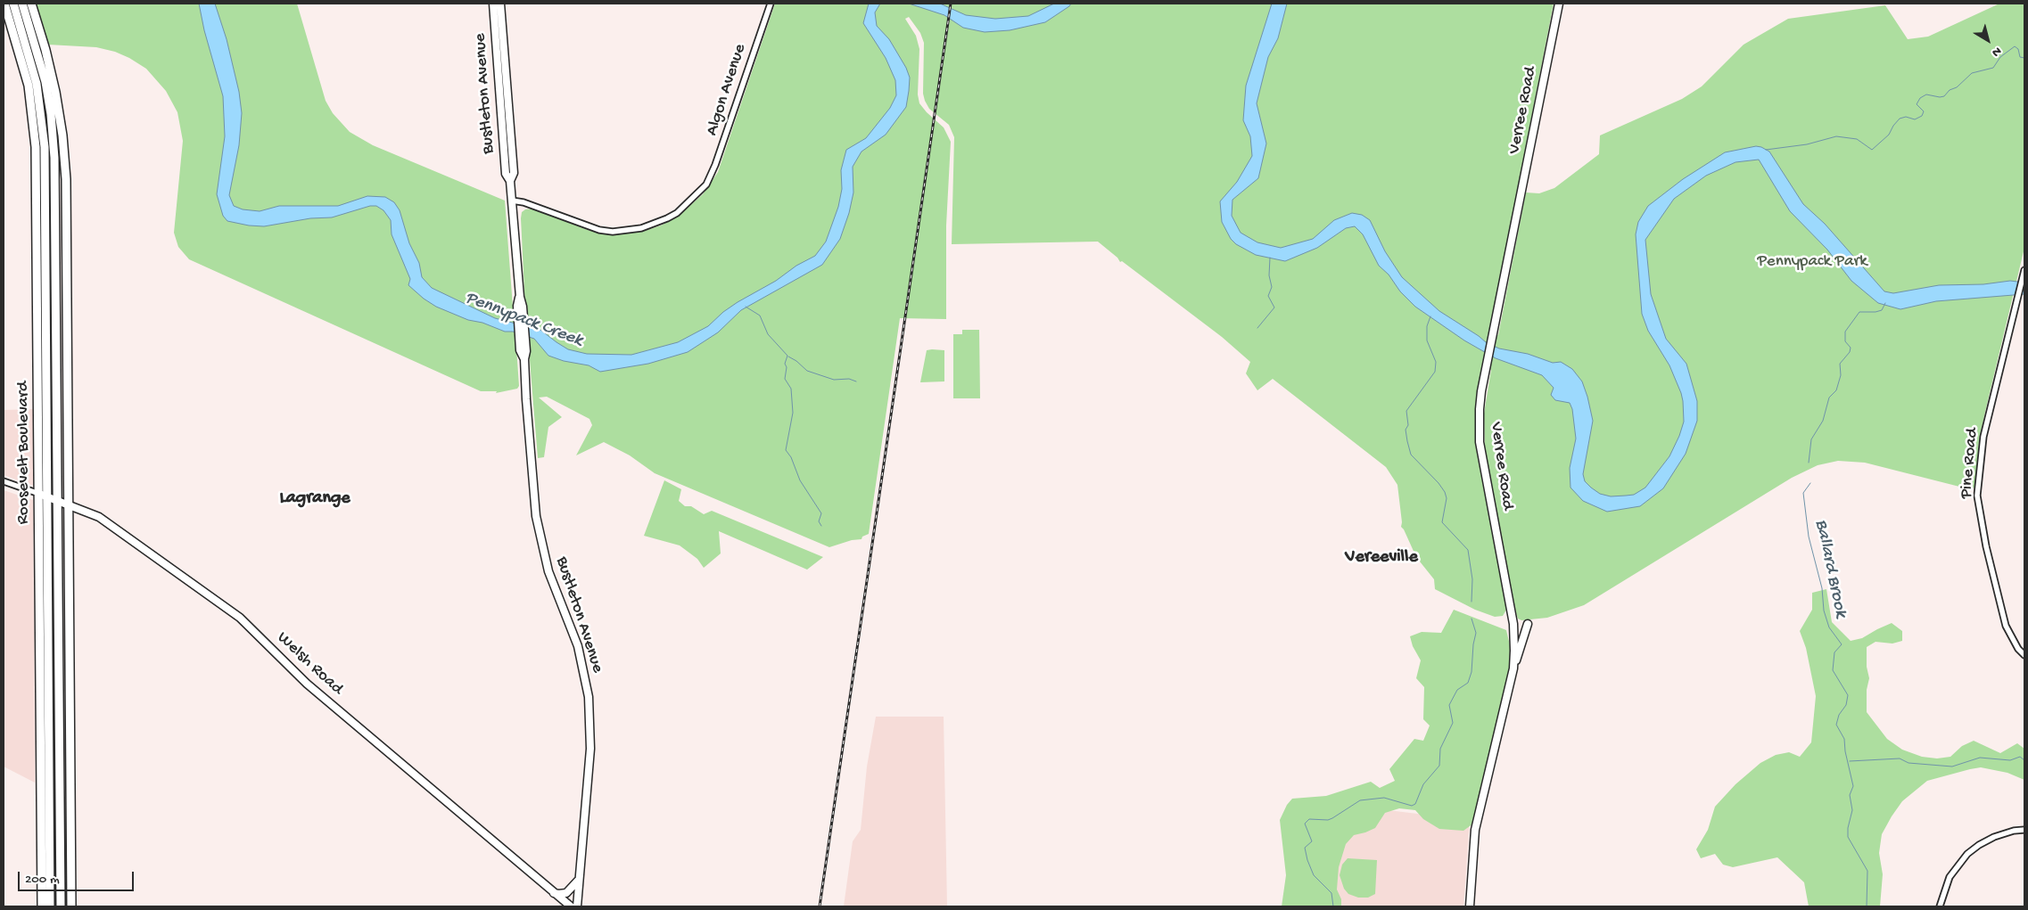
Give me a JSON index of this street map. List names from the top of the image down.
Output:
{
  "streets": {
    "highway": ["Roosevelt Boulevard"],
    "main road": ["Bustleton Avenue", "Verree Road", "Welsh Road"],
    "street": ["Algon Avenue", "Pine Road"]
  },
  "crossings": [
    ["Algon Avenue", "Bustleton Avenue"],
    ["Roosevelt Boulevard", "Welsh Road"]
  ],
  "districts": ["Lagrange", "Vereeville"],
  "water": ["Pennypack Creek", "Ballard Brook"],
  "parks": ["Pennypack Park"],
  "scale_bar": "200 m",
  "north": "bottom right"
}
